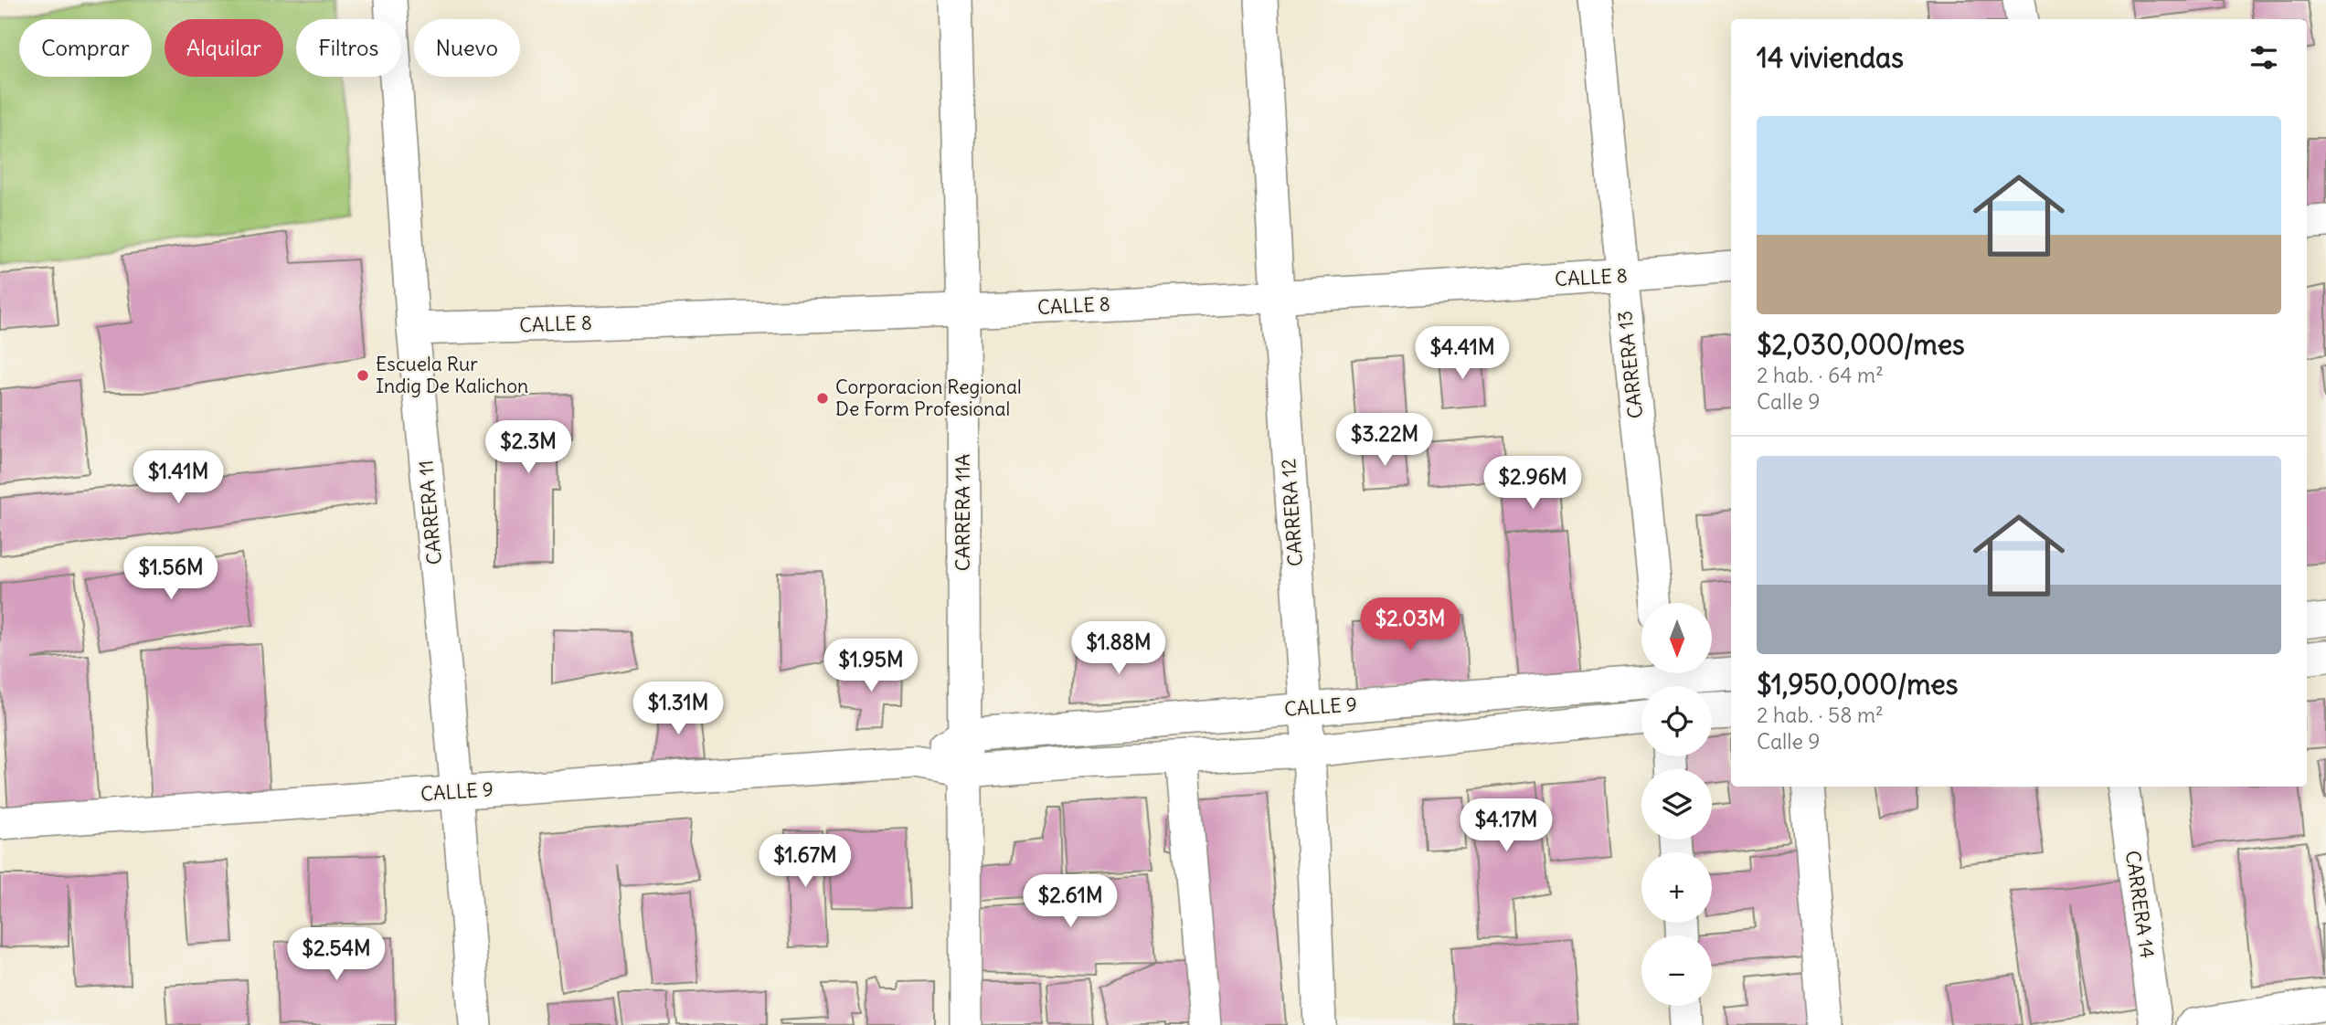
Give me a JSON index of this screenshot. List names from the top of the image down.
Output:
{
  "streets": {
    "street": [
      "CALLE 8",
      "CARRERA 13",
      "CARRERA 11",
      "CARRERA 11A",
      "CARRERA 12",
      "CALLE 9",
      "CARRERA 14"
    ]
  },
  "crossings": [
    ["CALLE 8", "CARRERA 13"],
    ["CALLE 8", "CARRERA 11"],
    ["CALLE 8", "CARRERA 11A"],
    ["CALLE 8", "CARRERA 12"],
    ["CARRERA 11", "CALLE 9"],
    ["CARRERA 11A", "CALLE 9"],
    ["CARRERA 12", "CALLE 9"]
  ],
  "places": ["Escuela Rur Indig De Kalichon", "Corporacion Regional De Form Profesional"],
  "north": "bottom",
  "page": {
    "chip": [
      "Comprar",
      "Alquilar",
      "Filtros",
      "Nuevo"
    ],
    "heading": "14 viviendas",
    "list": [
      {
        "name": "$2,030,000/mes",
        "note": "2 hab. · 64 m² · Calle 9"
      },
      {
        "name": "$1,950,000/mes",
        "note": "2 hab. · 58 m² · Calle 9"
      }
    ],
    "price": [
      "$4.41M",
      "$3.22M",
      "$2.3M",
      "$1.41M",
      "$2.96M",
      "$1.56M",
      "$2.03M",
      "$1.88M",
      "$1.95M",
      "$1.31M",
      "$4.17M",
      "$1.67M",
      "$2.61M",
      "$2.54M"
    ],
    "map_buttons": ["+", "−"]
  }
}
